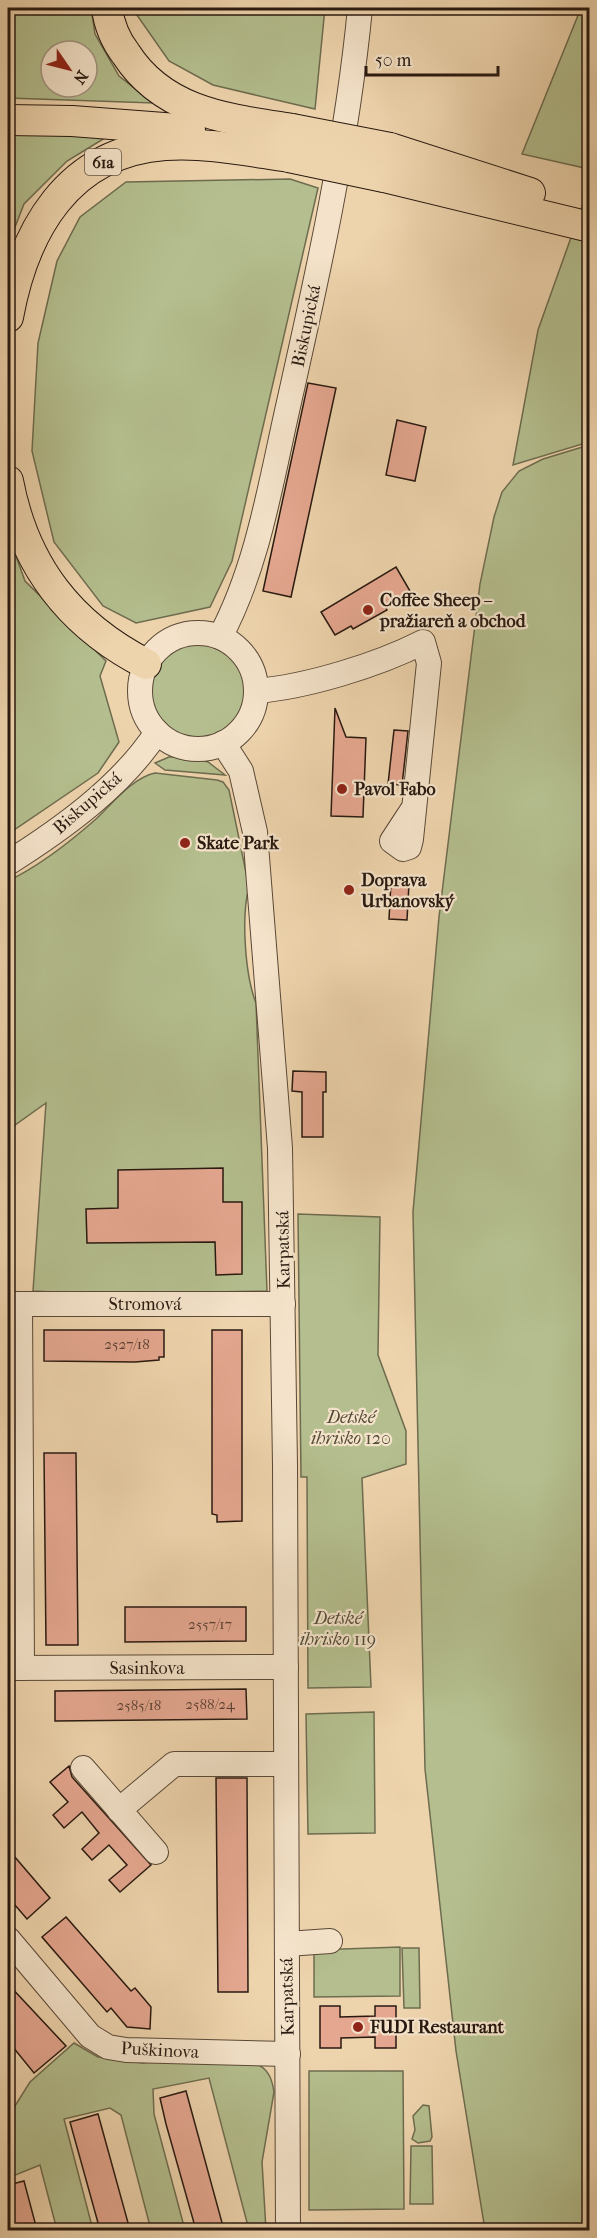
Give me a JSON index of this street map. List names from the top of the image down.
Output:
{
  "streets": {
    "main road": ["61a"],
    "street": [
      "Biskupická",
      "Karpatská",
      "Stromová",
      "Sasinkova",
      "Puškinova"
    ]
  },
  "crossings": [
    ["Biskupická", "Karpatská"],
    ["Karpatská", "Stromová"],
    ["Karpatská", "Sasinkova"],
    ["Karpatská", "Puškinova"]
  ],
  "parks": ["Detské ihrisko 120", "Detské ihrisko 119"],
  "places": [
    "Coffee Sheep – pražiareň a obchod",
    "Pavol Fabo",
    "Skate Park",
    "Doprava Urbanovský",
    "FUDI Restaurant"
  ],
  "house_numbers": [
    "2527/18",
    "2557/17",
    "2588/24",
    "2585/18"
  ],
  "scale_bar": "50 m",
  "north": "bottom right"
}
